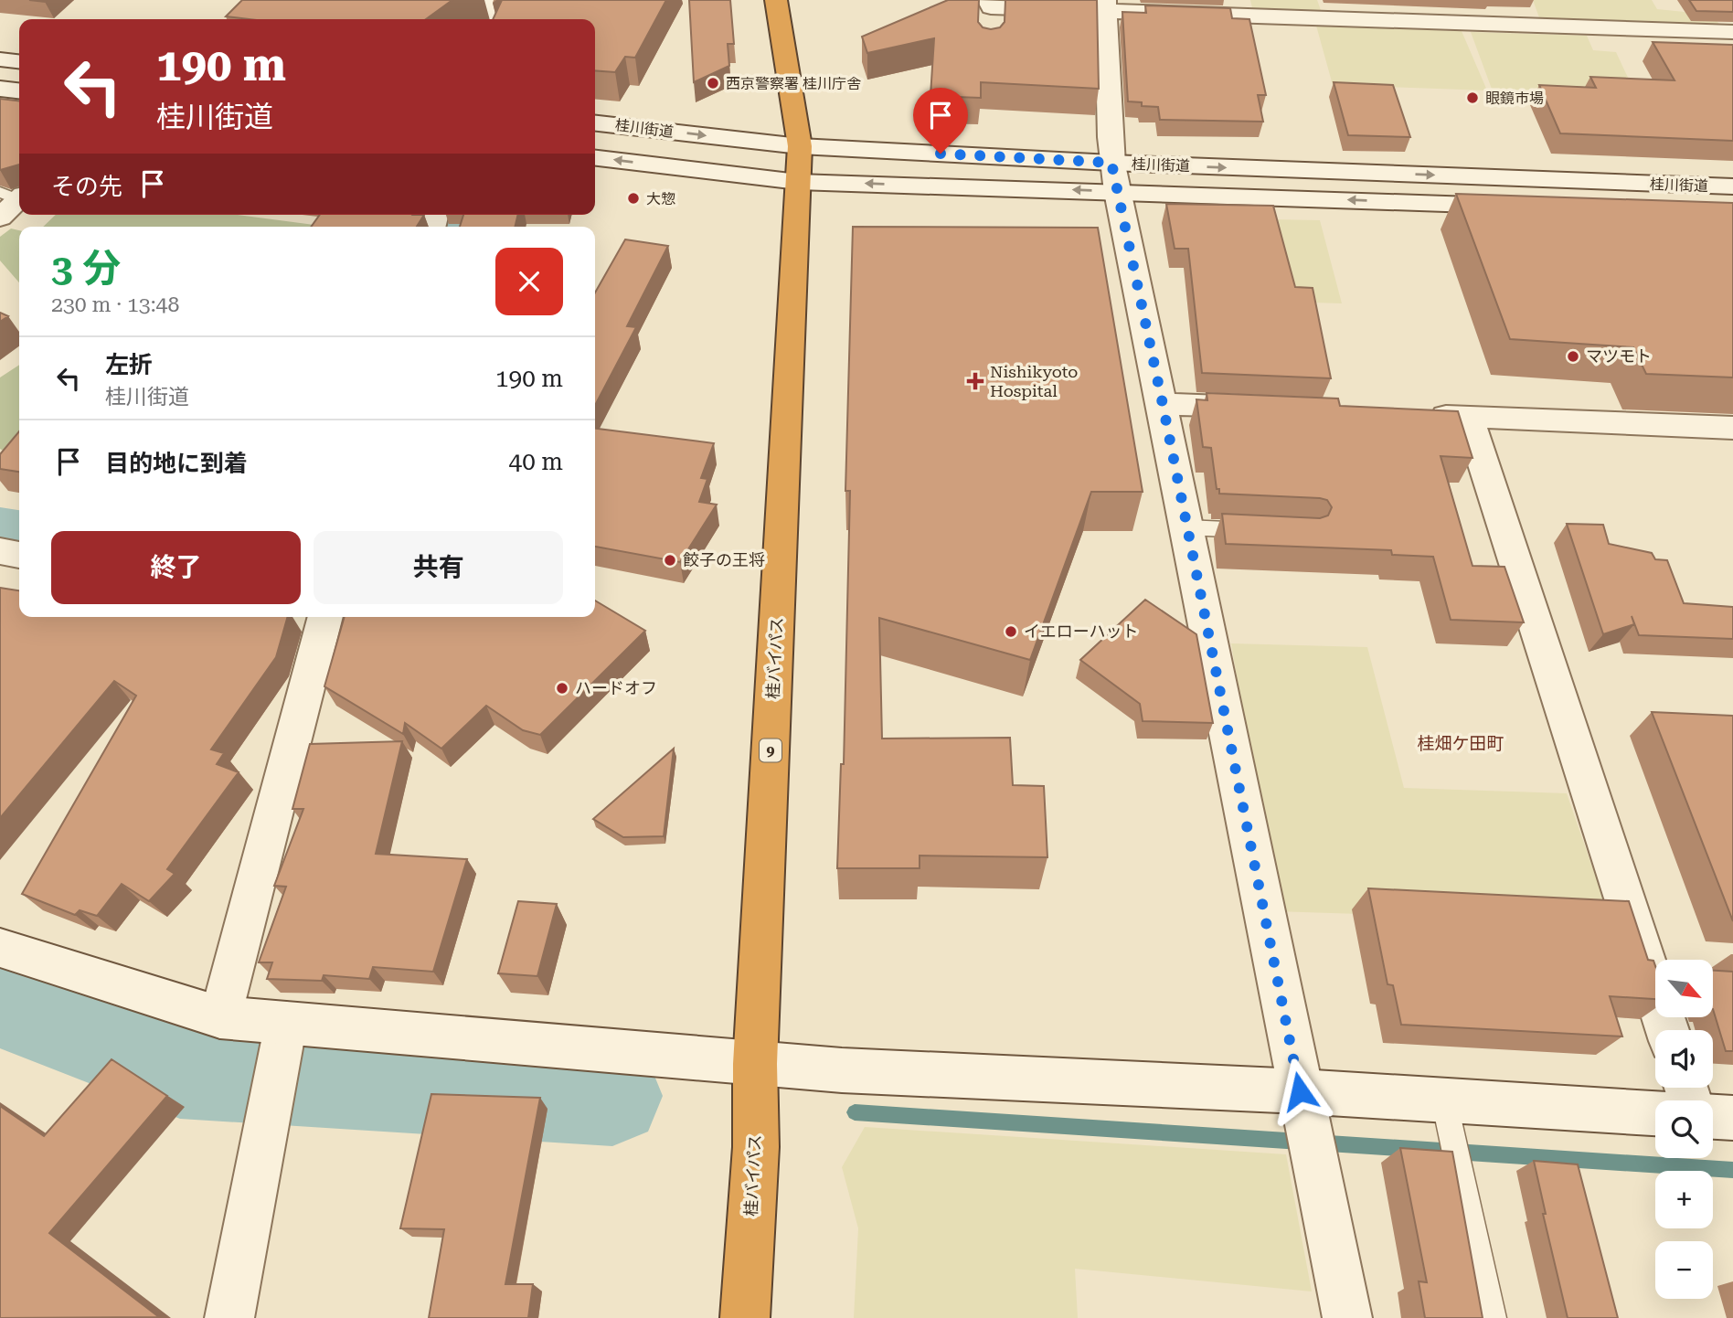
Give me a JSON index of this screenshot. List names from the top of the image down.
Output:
{
  "streets": {
    "highway": ["桂バイパス", "9"],
    "street": ["桂川街道"]
  },
  "crossings": [
    ["桂川街道", "桂バイパス"]
  ],
  "districts": ["桂畑ケ田町"],
  "places": {
    "other": [
      "西京警察署 桂川庁舎",
      "眼鏡市場",
      "大惣",
      "マツモト",
      "餃子の王将",
      "イエローハット",
      "ハードオフ"
    ],
    "health": ["Nishikyoto Hospital"]
  },
  "north": "bottom right",
  "page": {
    "turn": ["190 m", "桂川街道"],
    "then": "その先",
    "heading": ["3 分", "230 m · 13:48"],
    "list": [
      {
        "name": "左折",
        "note": "桂川街道",
        "value": "190 m"
      },
      {
        "name": "目的地に到着",
        "value": "40 m"
      }
    ],
    "buttons": ["終了", "共有"],
    "map_buttons": ["+", "−"]
  }
}
